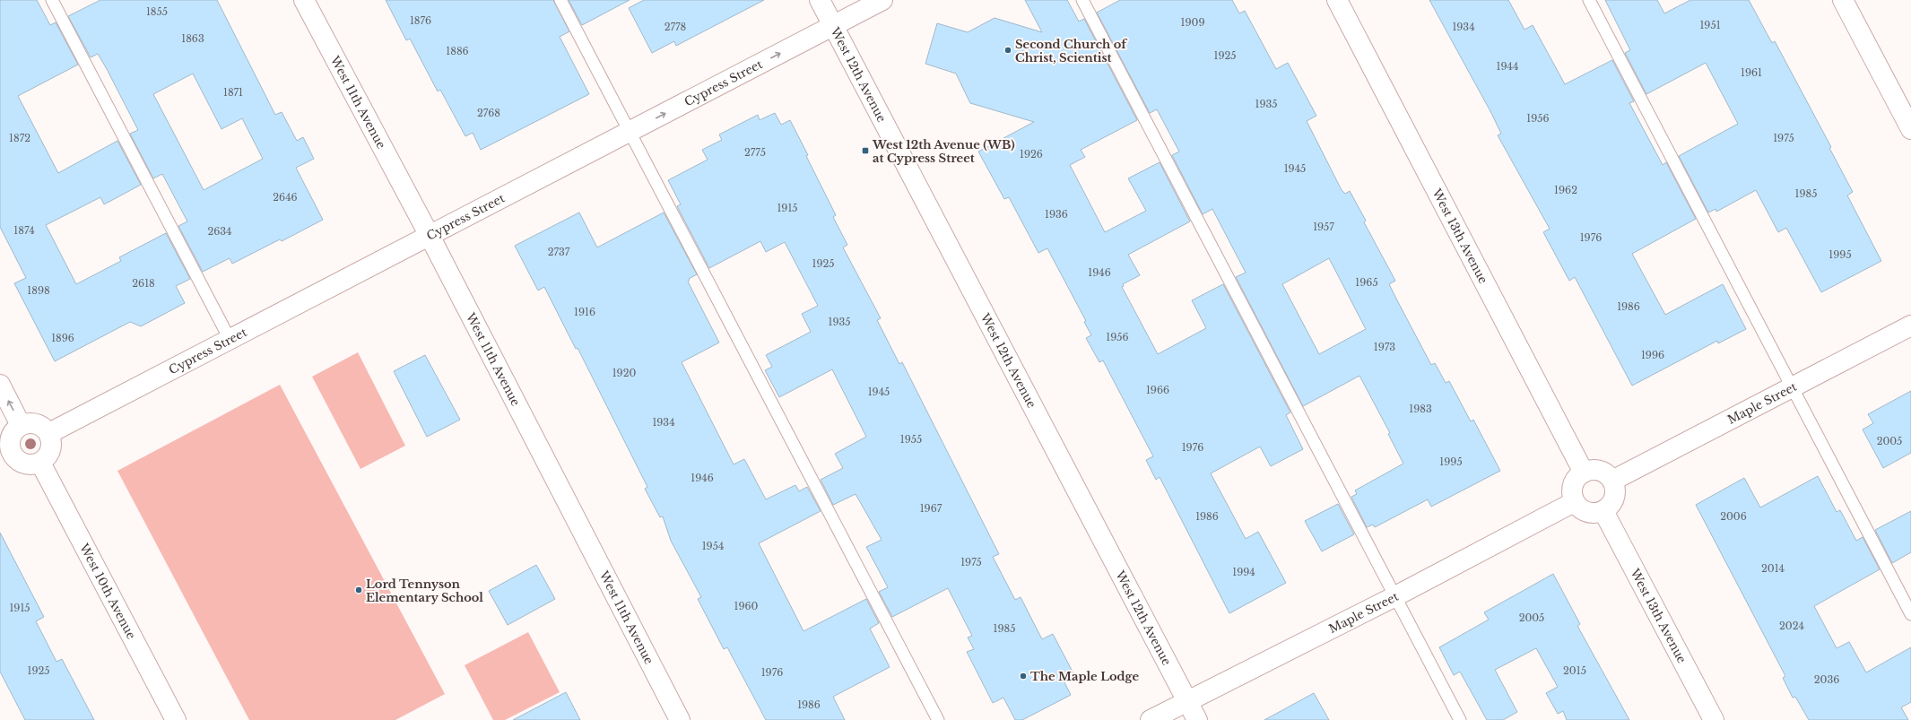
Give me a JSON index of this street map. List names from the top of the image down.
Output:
{
  "streets": {
    "street": [
      "West 12th Avenue",
      "Cypress Street",
      "West 11th Avenue",
      "West 13th Avenue",
      "Maple Street",
      "West 10th Avenue"
    ]
  },
  "crossings": [
    ["West 12th Avenue", "Cypress Street"],
    ["West 12th Avenue", "Maple Street"],
    ["Cypress Street", "West 11th Avenue"],
    ["Cypress Street", "West 10th Avenue"],
    ["West 13th Avenue", "Maple Street"]
  ],
  "places": {
    "other": ["Second Church of Christ, Scientist", "Lord Tennyson Elementary School", "The Maple Lodge"],
    "transit": ["West 12th Avenue (WB) at Cypress Street"]
  },
  "house_numbers": [
    "1855",
    "1876",
    "1909",
    "1951",
    "2778",
    "1934",
    "1863",
    "1886",
    "1925",
    "1944",
    "1961",
    "1871",
    "1935",
    "2768",
    "1956",
    "1872",
    "1975",
    "2775",
    "1926",
    "1945",
    "1962",
    "1985",
    "2646",
    "1915",
    "1936",
    "1957",
    "1874",
    "2634",
    "1976",
    "2737",
    "1995",
    "1925",
    "1946",
    "1965",
    "2618",
    "1898",
    "1986",
    "1916",
    "1935",
    "1956",
    "1896",
    "1973",
    "1996",
    "1920",
    "1966",
    "1945",
    "1983",
    "1934",
    "1955",
    "2005",
    "1976",
    "1995",
    "1946",
    "1967",
    "1986",
    "2006",
    "1954",
    "1975",
    "2014",
    "1994",
    "1960",
    "1915",
    "2005",
    "2024",
    "1985",
    "1925",
    "2015",
    "1976",
    "2036",
    "1986"
  ]
}
